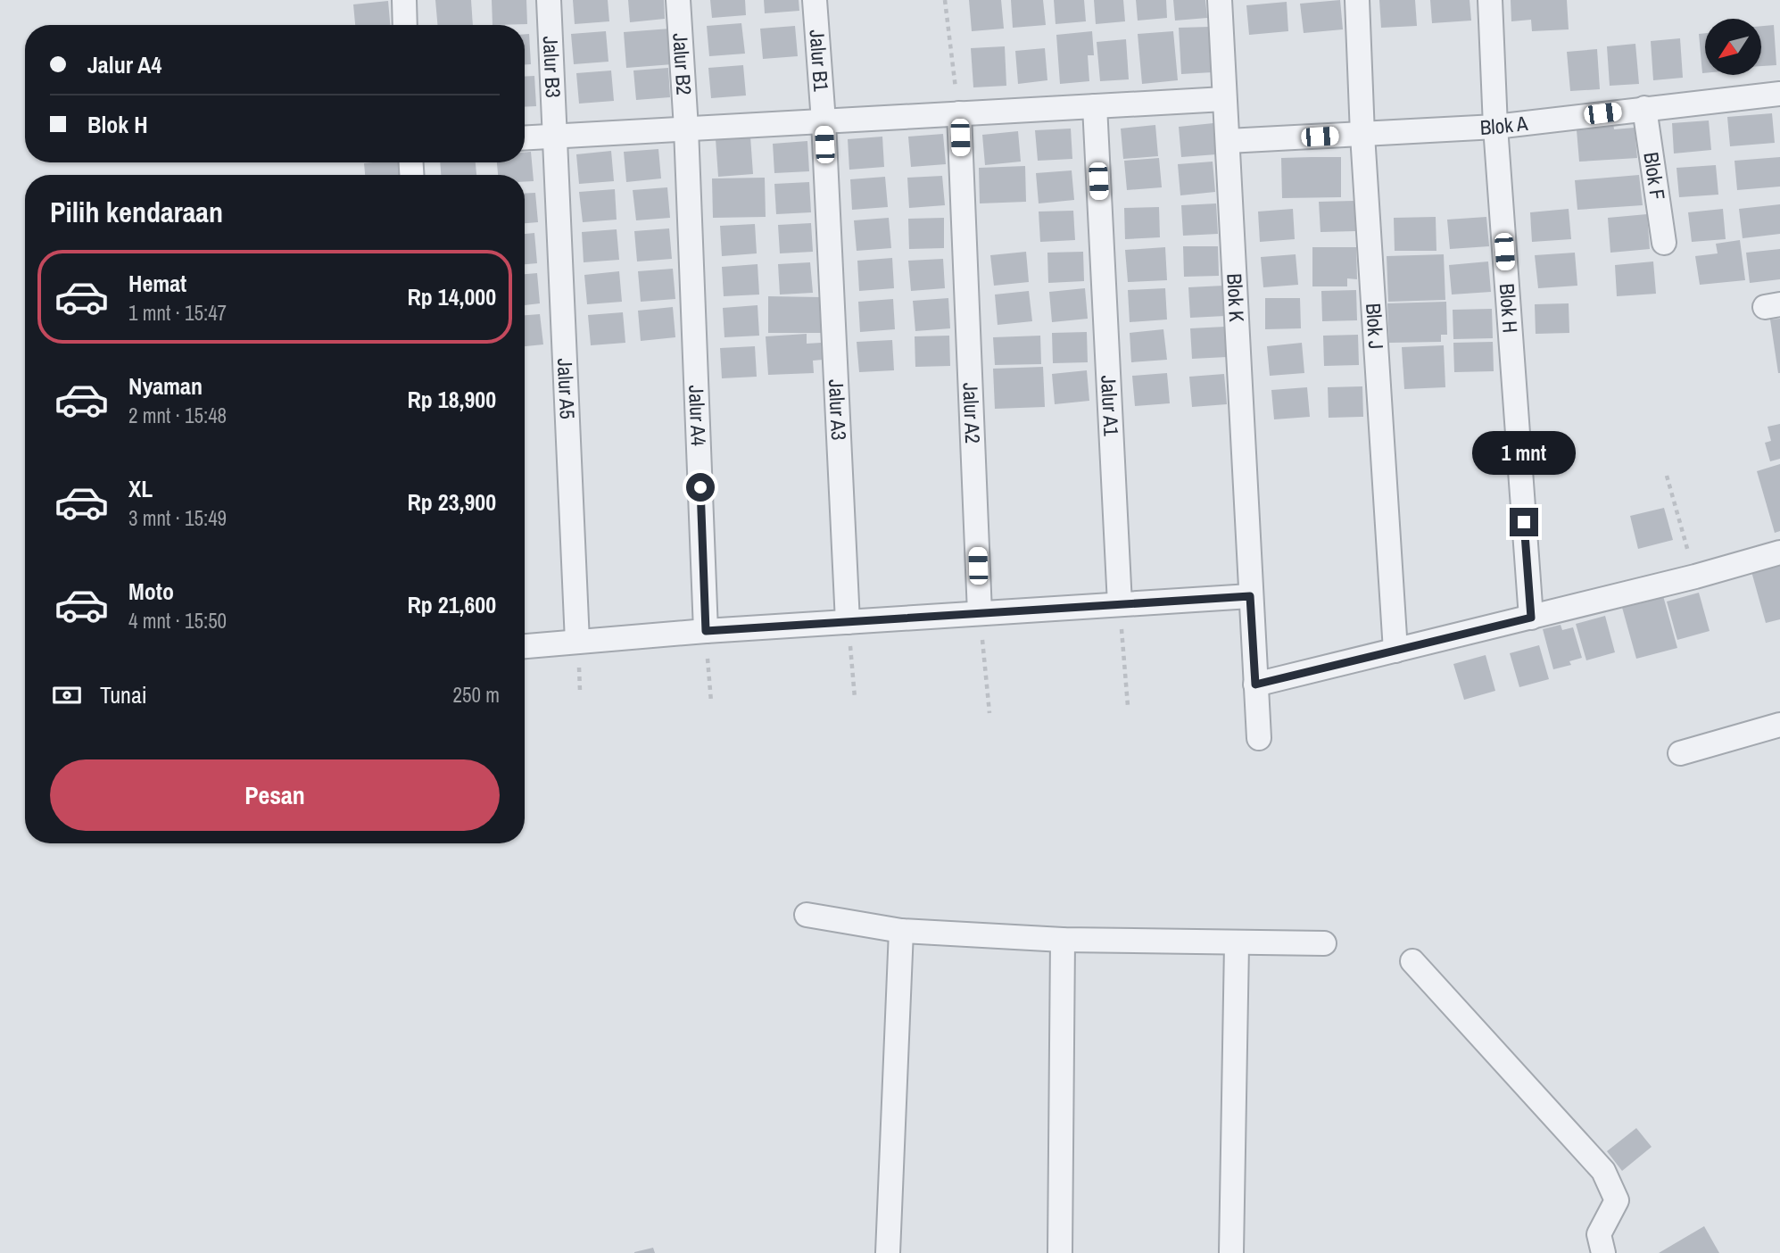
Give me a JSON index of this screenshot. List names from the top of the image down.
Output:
{
  "streets": {
    "street": [
      "Jalur B1",
      "Jalur B2",
      "Jalur B3",
      "Blok A",
      "Blok F",
      "Blok K",
      "Blok H",
      "Blok J",
      "Jalur A5",
      "Jalur A1",
      "Jalur A3",
      "Jalur A2",
      "Jalur A4"
    ]
  },
  "crossings": [
    ["Jalur B1", "Jalur A3"],
    ["Jalur B2", "Jalur A4"],
    ["Jalur B3", "Jalur A5"],
    ["Blok A", "Blok F"],
    ["Blok A", "Blok K"],
    ["Blok A", "Blok H"],
    ["Blok A", "Blok J"]
  ],
  "north": "bottom left",
  "page": {
    "banner": ["Jalur A4", "Blok H"],
    "heading": "Pilih kendaraan",
    "list": [
      {
        "name": "Hemat",
        "note": "1 mnt · 15:47",
        "value": "Rp 14,000"
      },
      {
        "name": "Nyaman",
        "note": "2 mnt · 15:48",
        "value": "Rp 18,900"
      },
      {
        "name": "XL",
        "note": "3 mnt · 15:49",
        "value": "Rp 23,900"
      },
      {
        "name": "Moto",
        "note": "4 mnt · 15:50",
        "value": "Rp 21,600"
      }
    ],
    "bubble": "1 mnt",
    "pay": ["Tunai", "250 m"],
    "buttons": "Pesan"
  }
}
